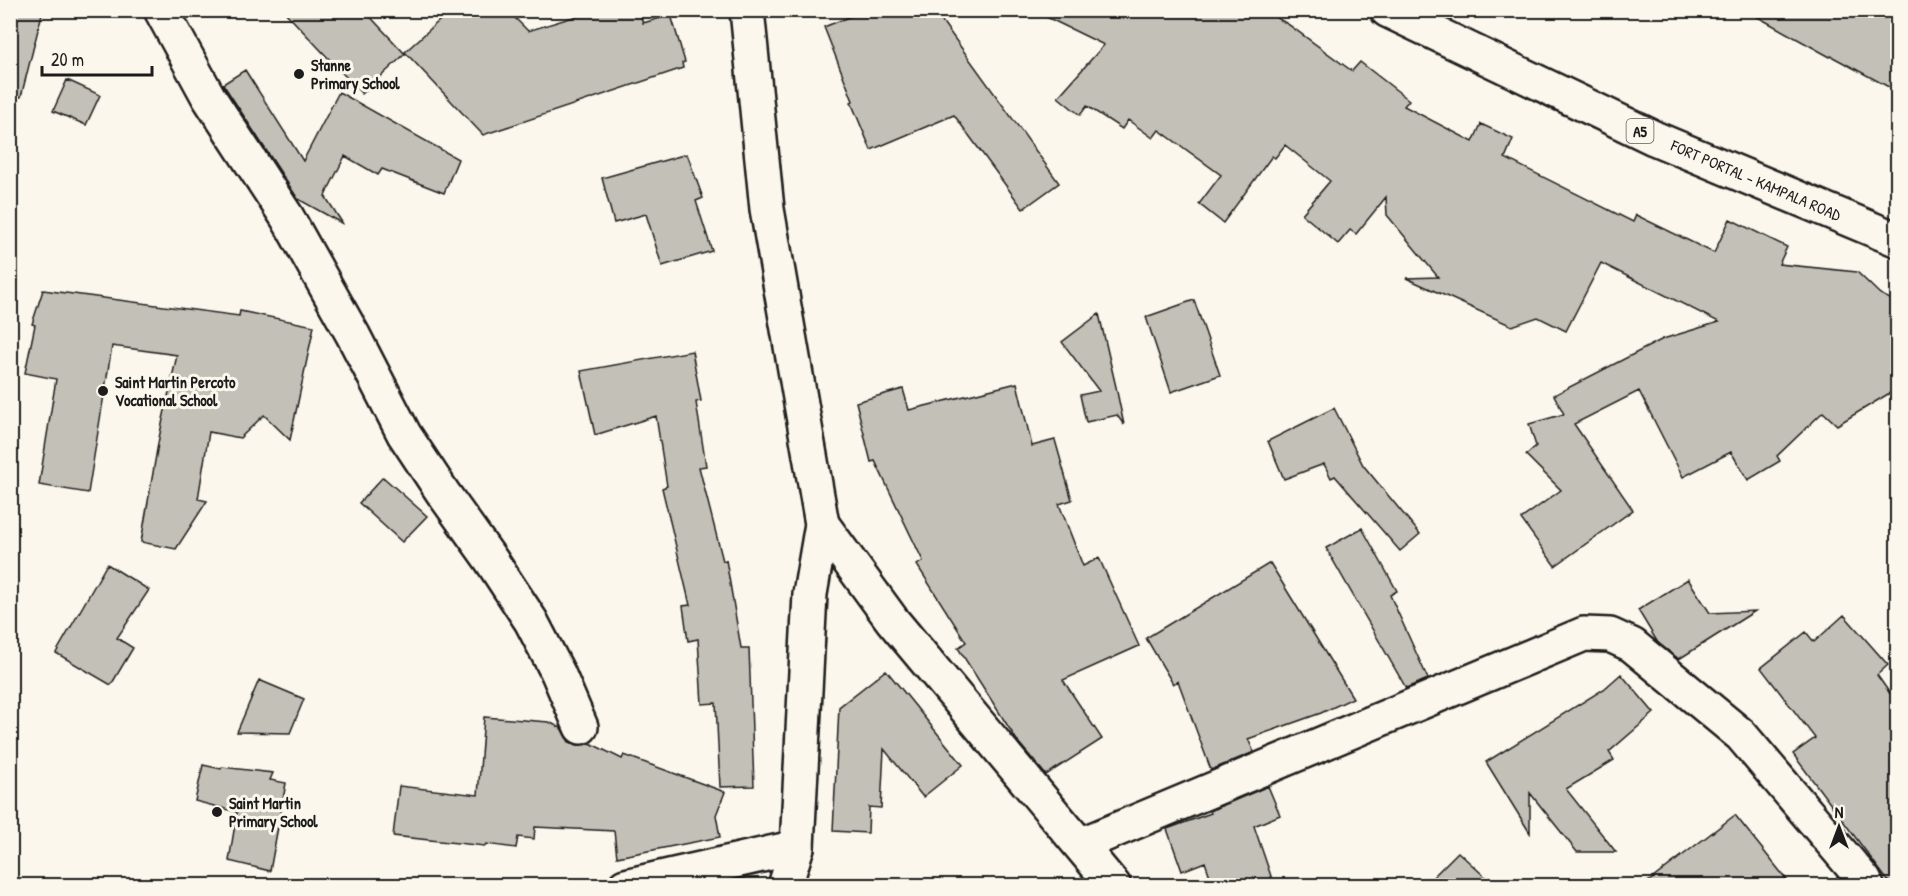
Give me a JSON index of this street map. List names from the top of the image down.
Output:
{
  "streets": {
    "street": ["A5", "FORT PORTAL - KAMPALA ROAD"]
  },
  "places": ["Stanne Primary School", "Saint Martin Percoto Vocational School", "Saint Martin Primary School"],
  "scale_bar": "20 m",
  "north": "top"
}
